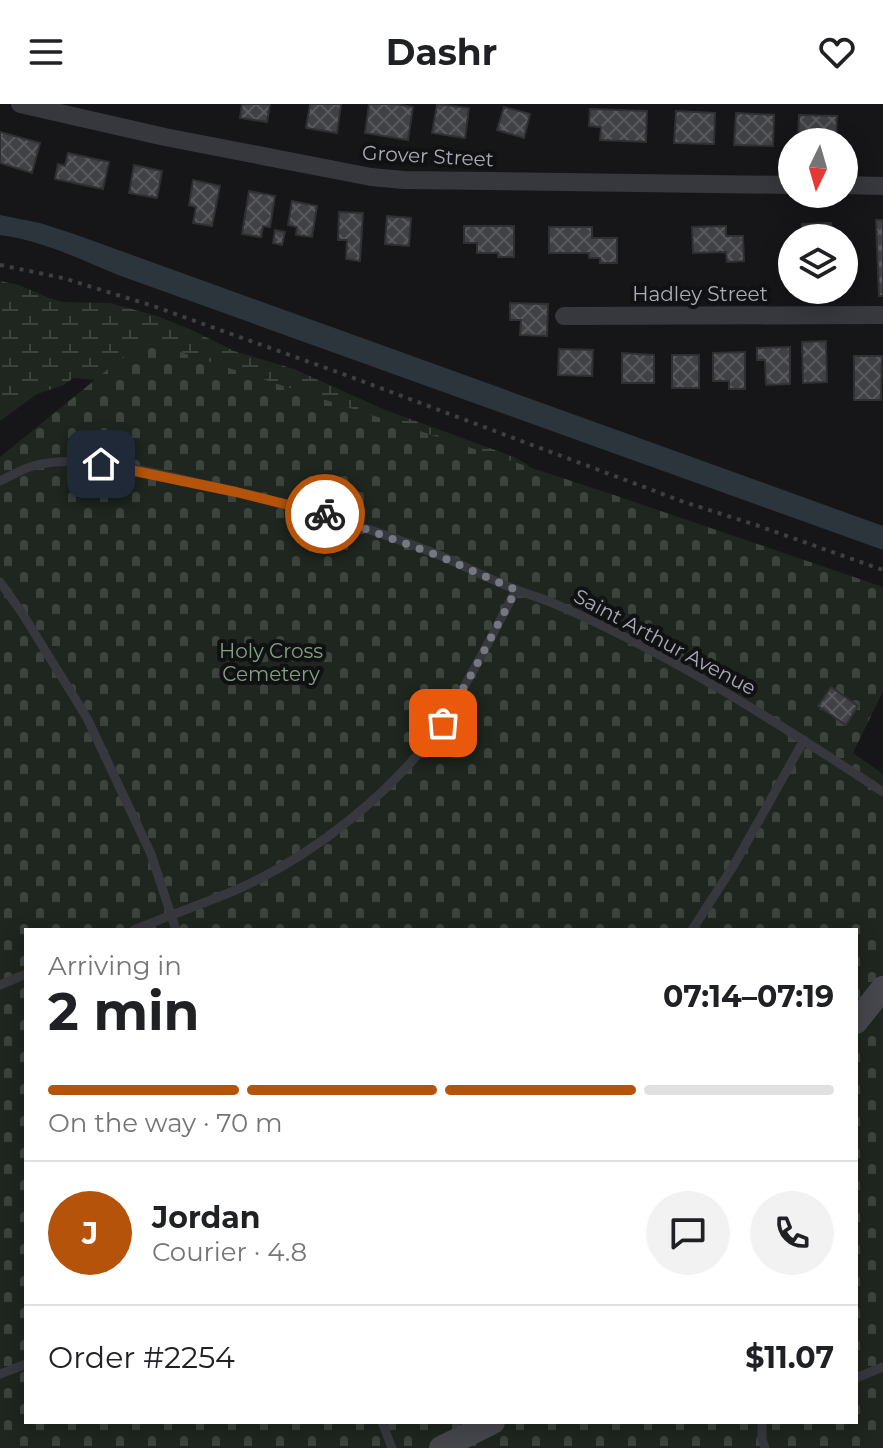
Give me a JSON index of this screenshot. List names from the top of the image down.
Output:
{
  "streets": {
    "street": ["Grover Street", "Hadley Street"],
    "lane": ["Saint Arthur Avenue"]
  },
  "parks": ["Holy Cross Cemetery"],
  "north": "bottom",
  "page": {
    "header": "Dashr",
    "heading": ["2 min", "Arriving in", "07:14–07:19"],
    "panel": [
      "Jordan",
      "Courier · 4.8",
      "Order #2254",
      "$11.07"
    ],
    "bar": "On the way · 70 m",
    "round": "J"
  }
}
